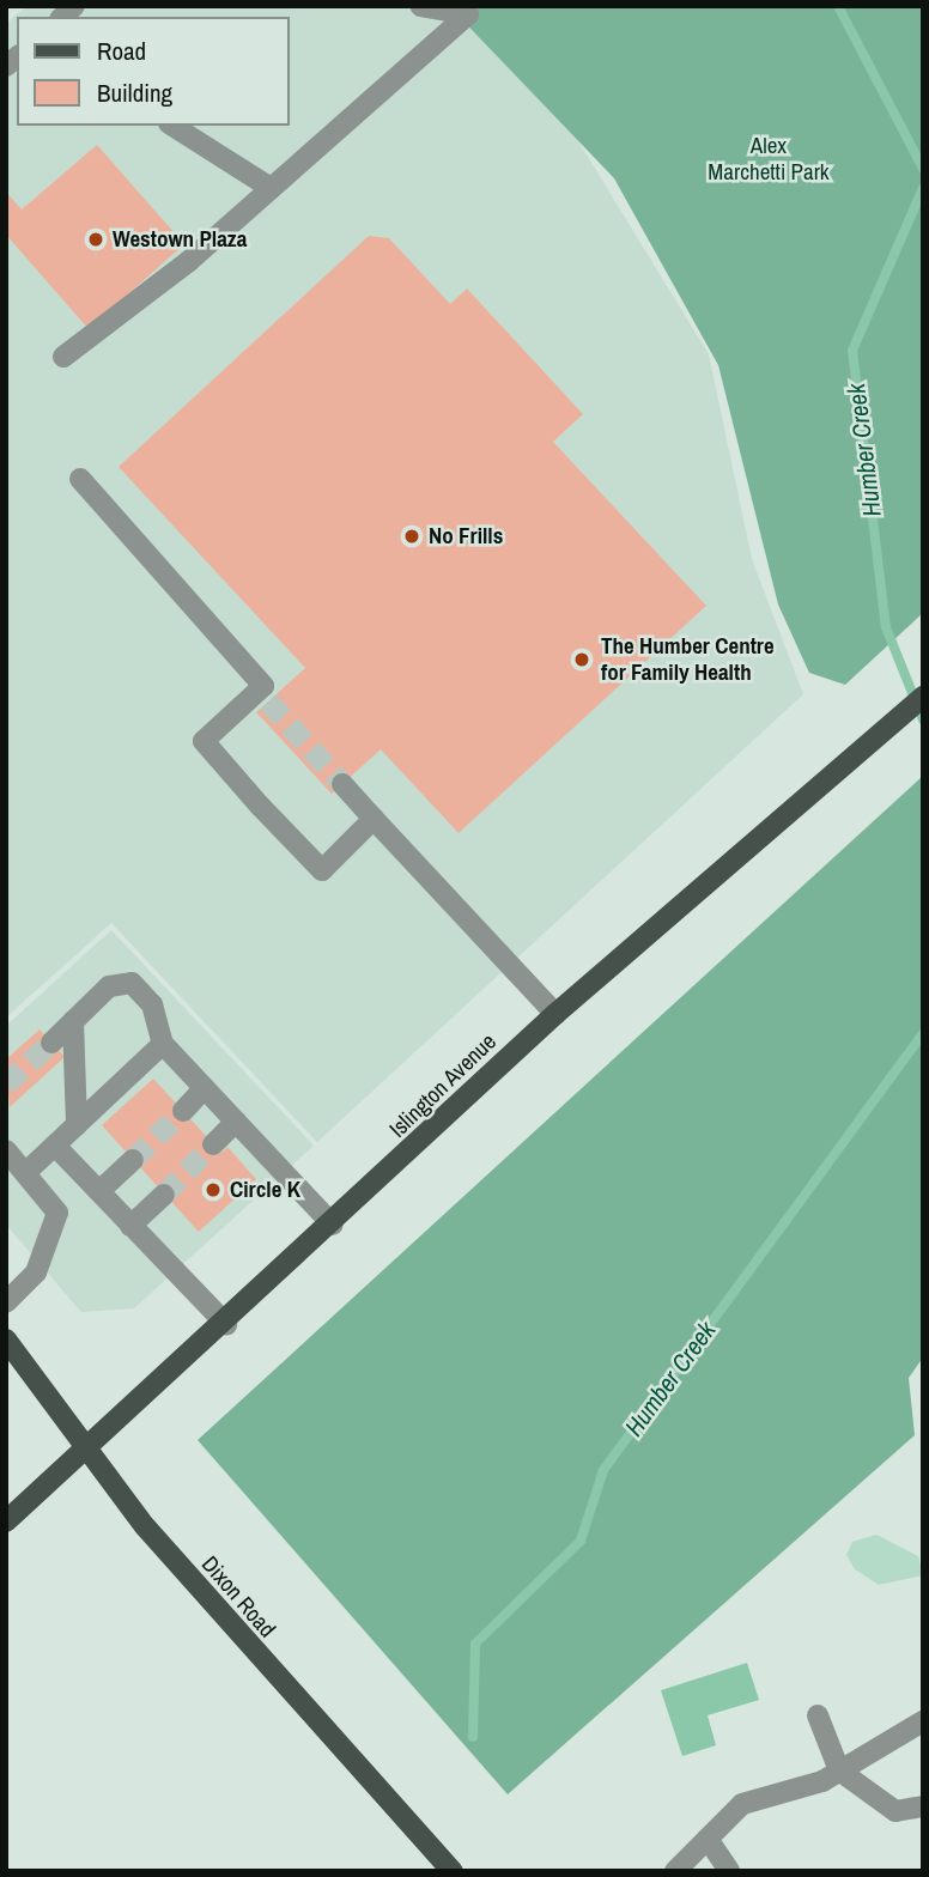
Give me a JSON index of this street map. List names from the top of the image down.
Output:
{
  "streets": {
    "main road": ["Islington Avenue", "Dixon Road"]
  },
  "crossings": [
    ["Islington Avenue", "Dixon Road"]
  ],
  "water": ["Humber Creek"],
  "parks": ["Alex Marchetti Park"],
  "places": [
    "Westown Plaza",
    "No Frills",
    "The Humber Centre for Family Health",
    "Circle K"
  ],
  "legend": ["Road", "Building"]
}
